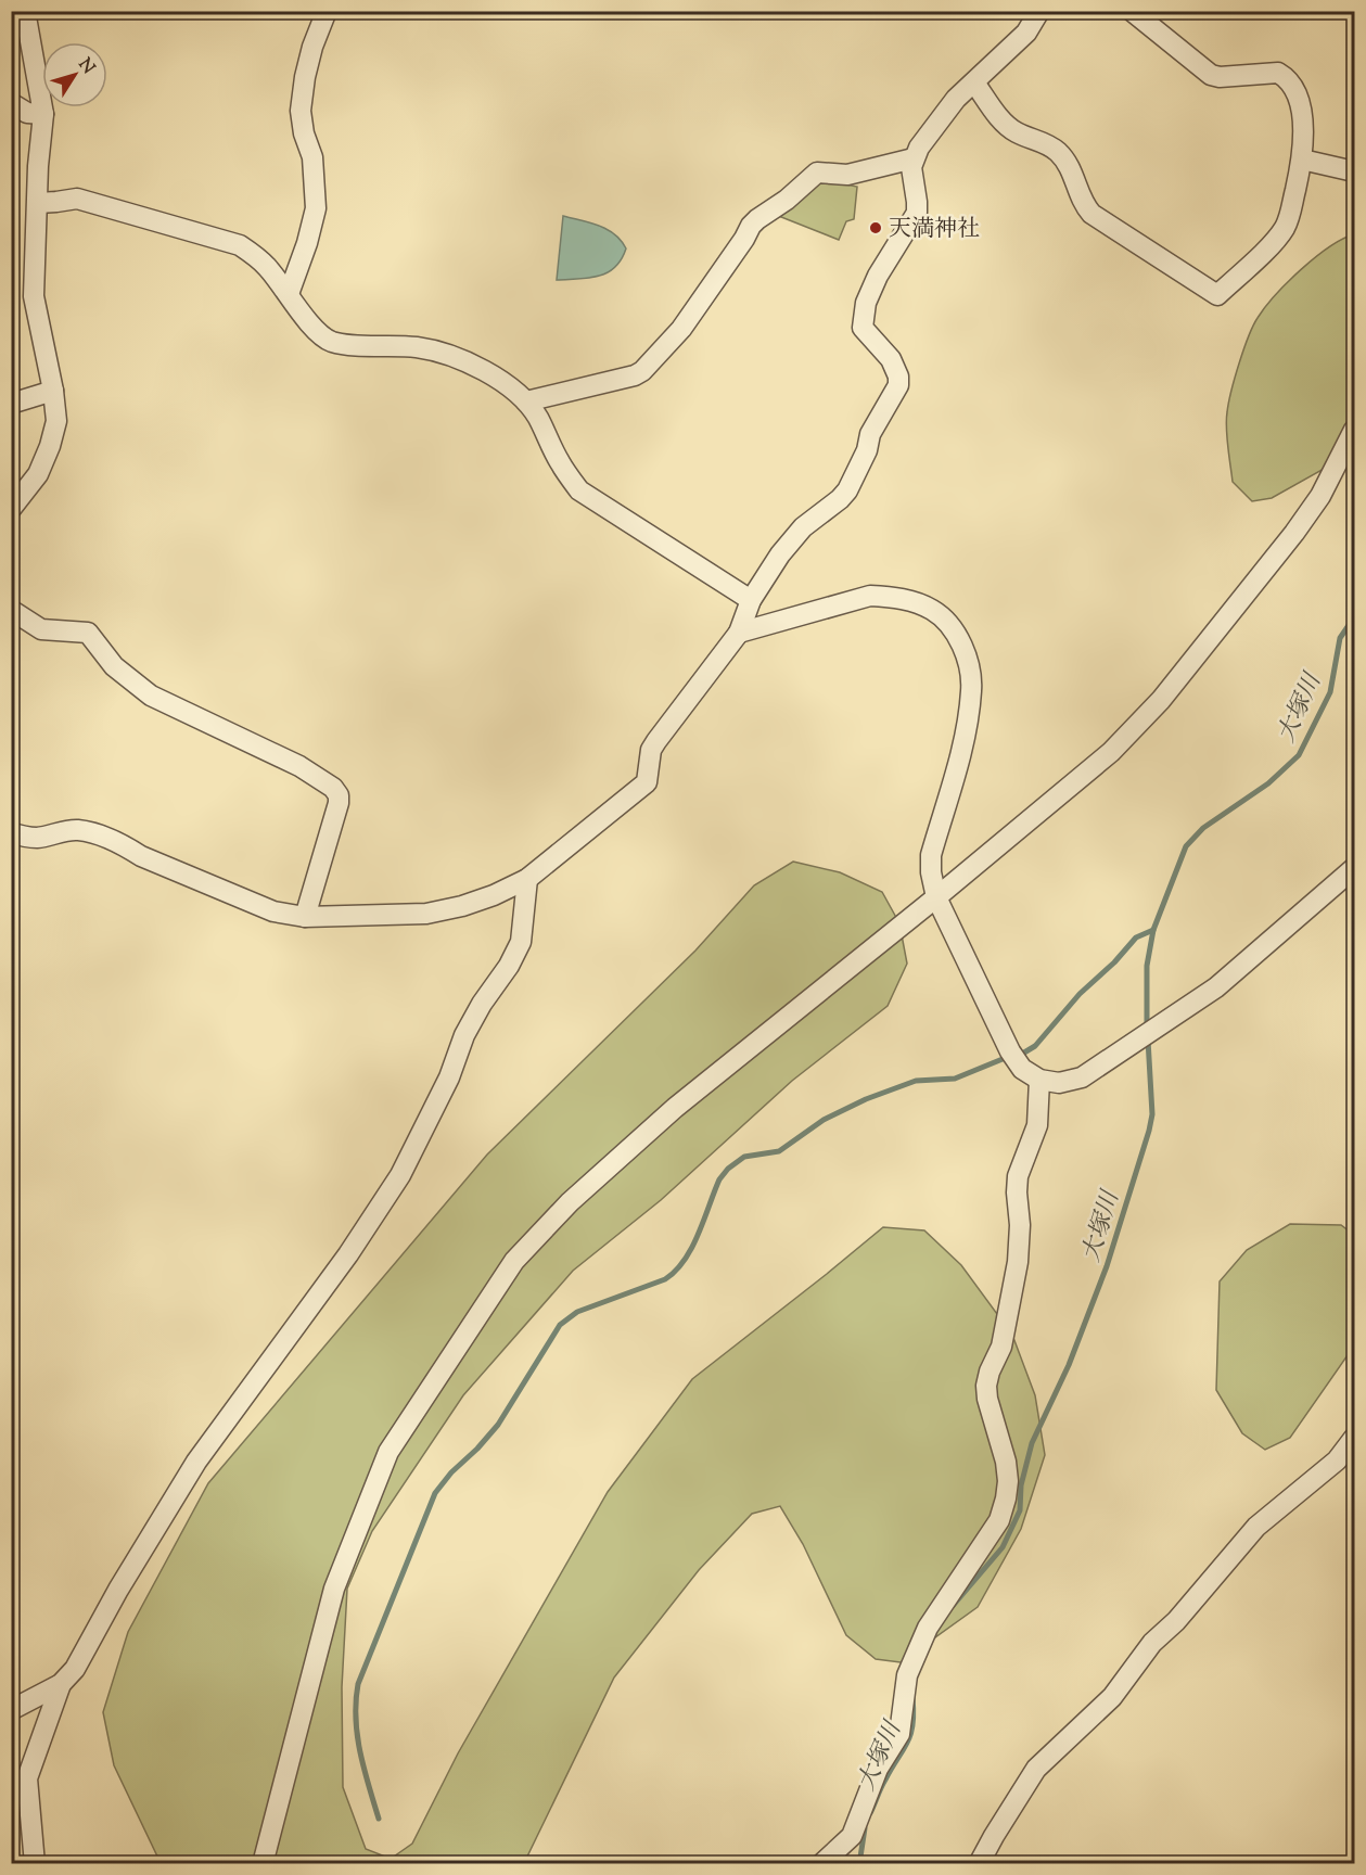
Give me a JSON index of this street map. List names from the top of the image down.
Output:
{
  "water": ["大塚川"],
  "places": ["天満神社"],
  "north": "top right"
}
